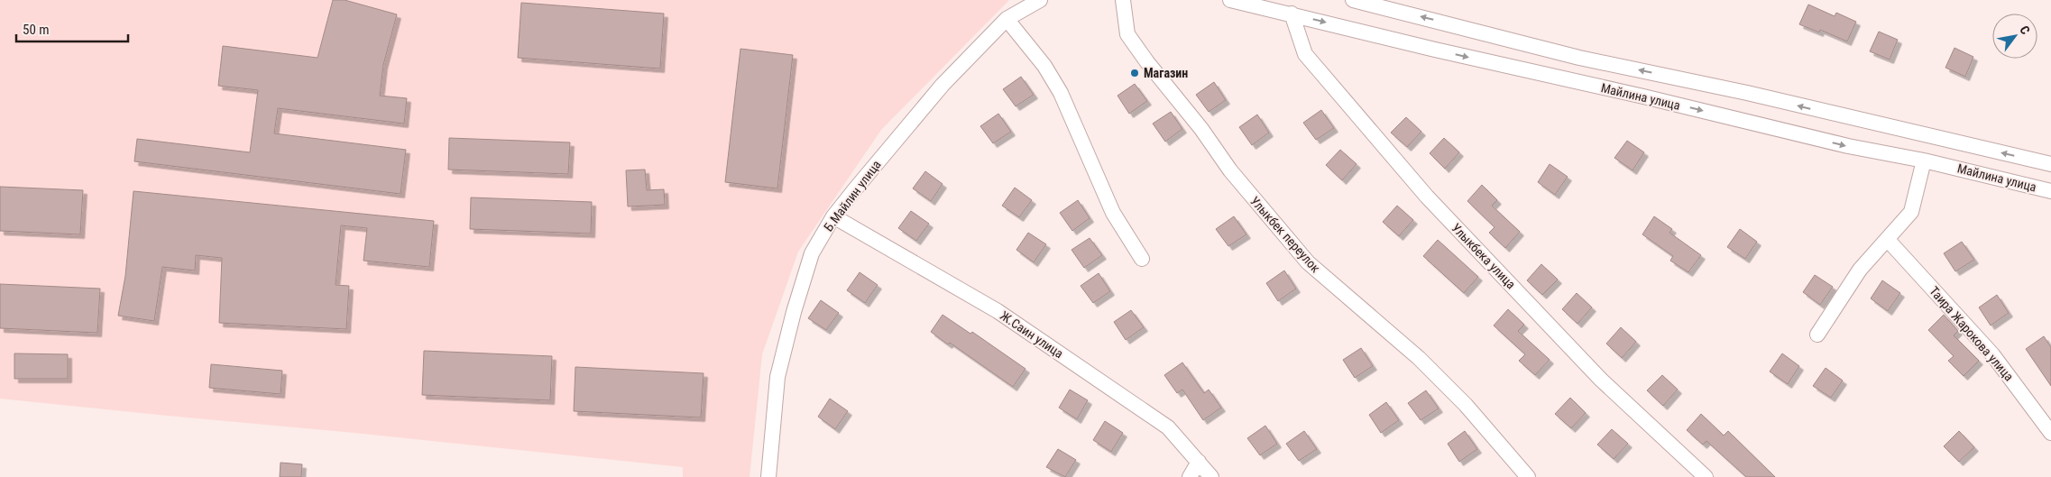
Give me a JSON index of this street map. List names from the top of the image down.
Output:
{
  "streets": {
    "street": [
      "Майлина улица",
      "Б.Майлин улица",
      "Улыкбек переулок",
      "Улыкбека улица",
      "Таира Жарокова улица",
      "Ж.Саин улица"
    ]
  },
  "crossings": [
    ["Майлина улица", "Улыкбека улица"],
    ["Б.Майлин улица", "Ж.Саин улица"]
  ],
  "places": ["Магазин"],
  "scale_bar": "50 m",
  "north": "top right"
}
